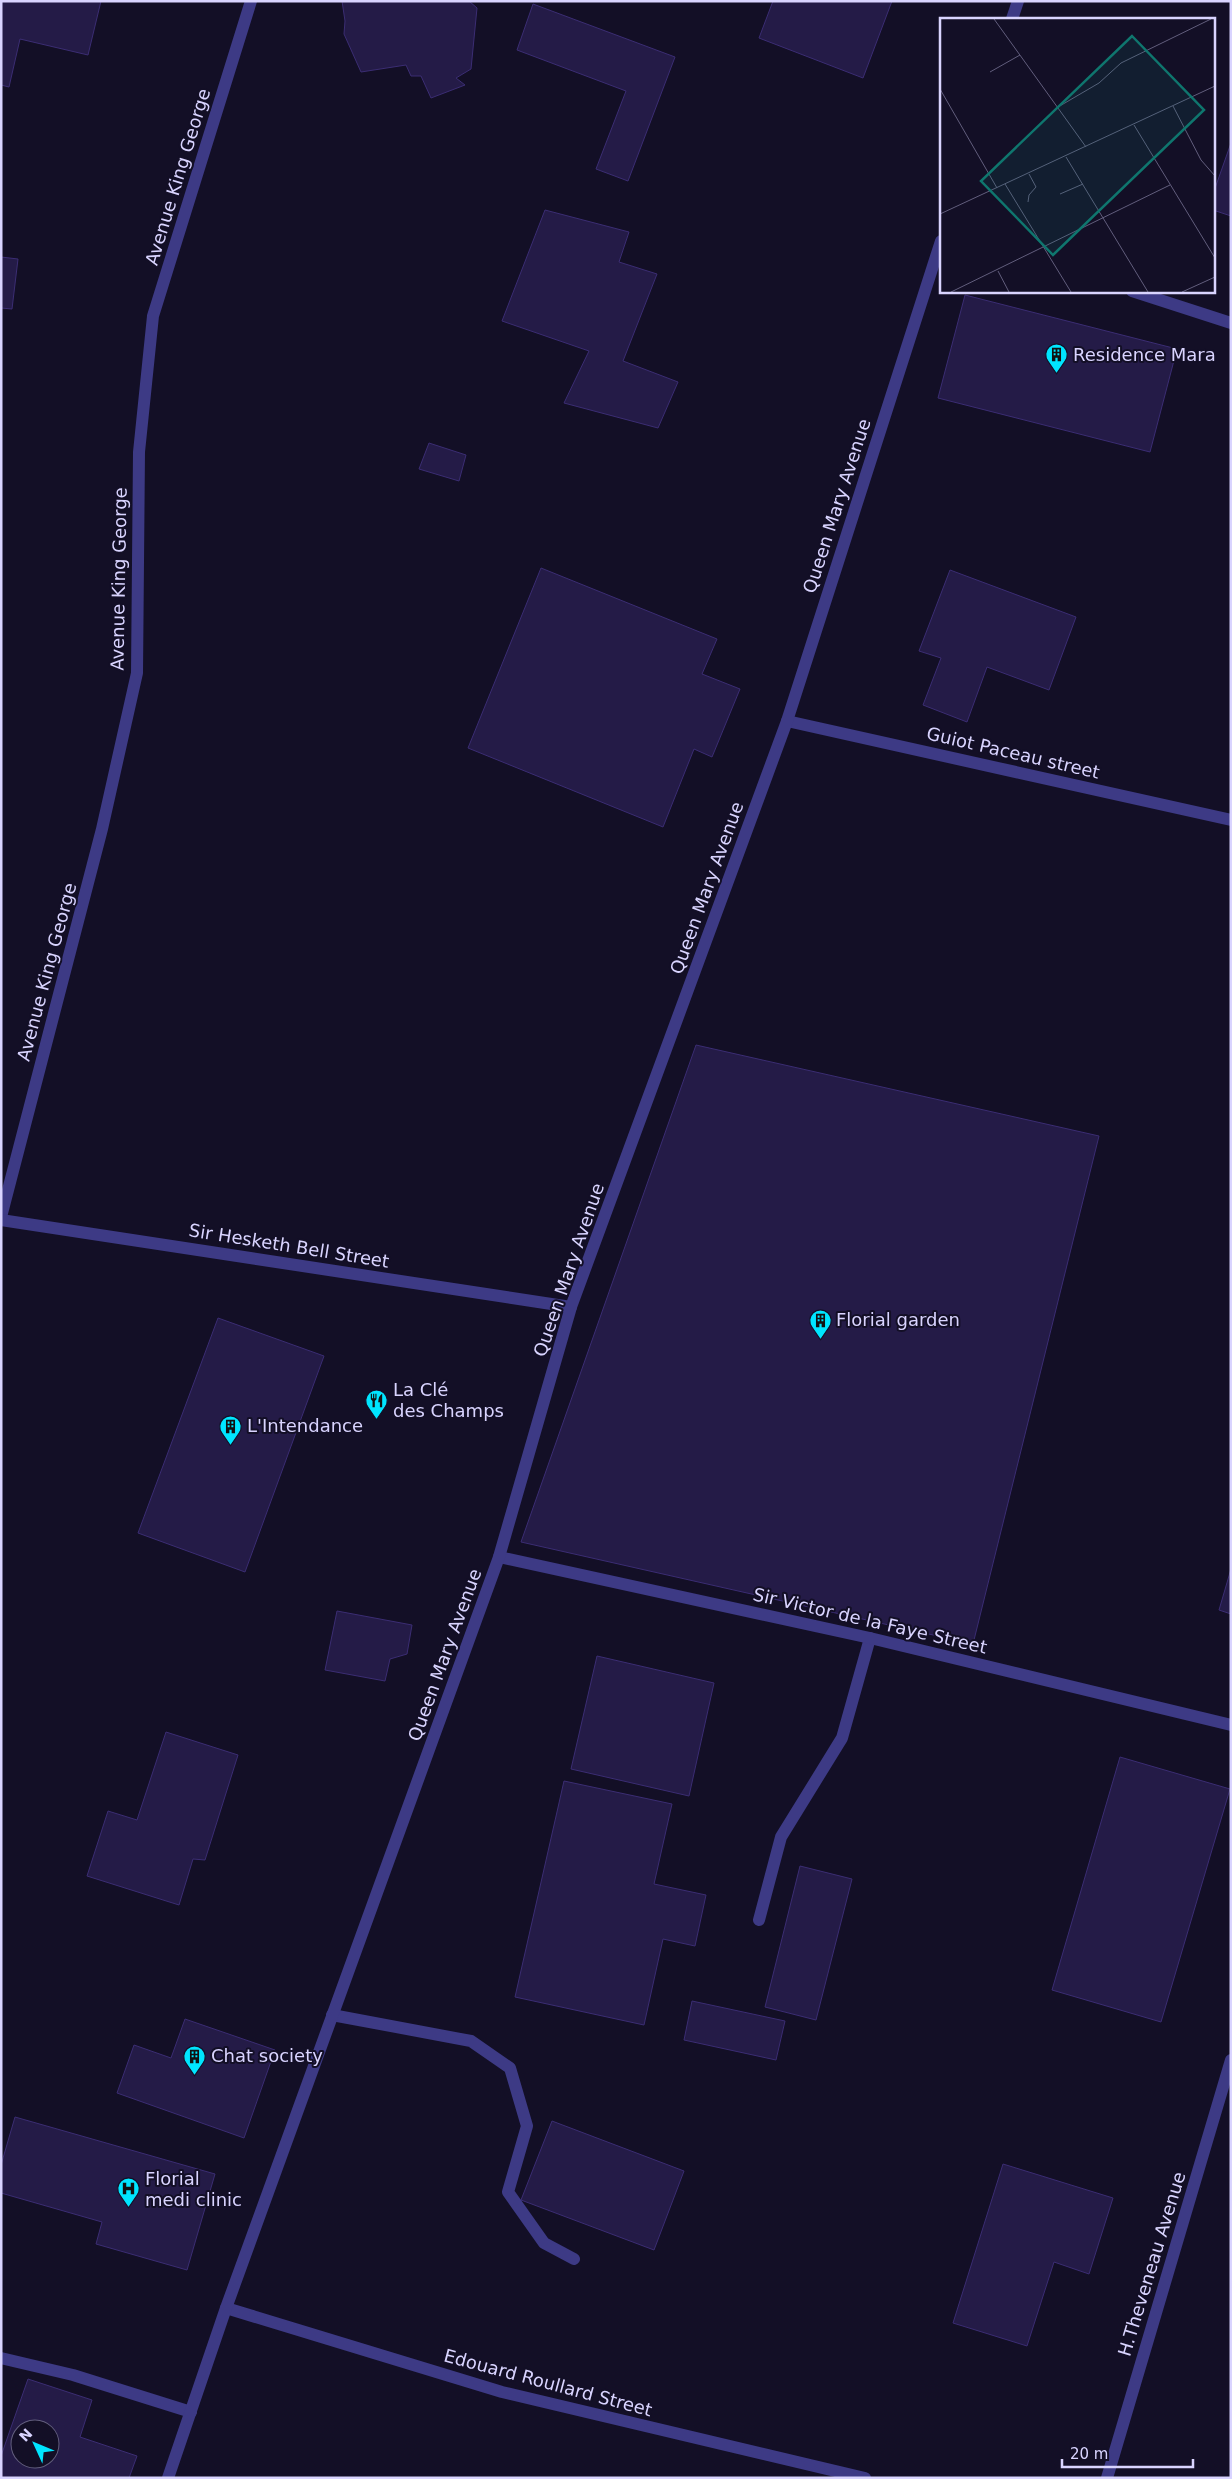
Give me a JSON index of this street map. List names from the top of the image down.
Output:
{
  "streets": {
    "street": [
      "Avenue King George",
      "Queen Mary Avenue",
      "Guiot Paceau street",
      "Sir Hesketh Bell Street",
      "Sir Victor de la Faye Street",
      "H.Theveneau Avenue",
      "Edouard Roullard Street"
    ]
  },
  "crossings": [
    ["Avenue King George", "Sir Hesketh Bell Street"],
    ["Queen Mary Avenue", "Guiot Paceau street"],
    ["Queen Mary Avenue", "Sir Hesketh Bell Street"],
    ["Queen Mary Avenue", "Sir Victor de la Faye Street"],
    ["Queen Mary Avenue", "Edouard Roullard Street"]
  ],
  "places": {
    "building": [
      "Residence Mara",
      "Florial garden",
      "L'Intendance",
      "Chat society"
    ],
    "restaurant": ["La Clé des Champs"],
    "hospital": ["Florial medi clinic"]
  },
  "scale_bar": "20 m",
  "north": "top left"
}
